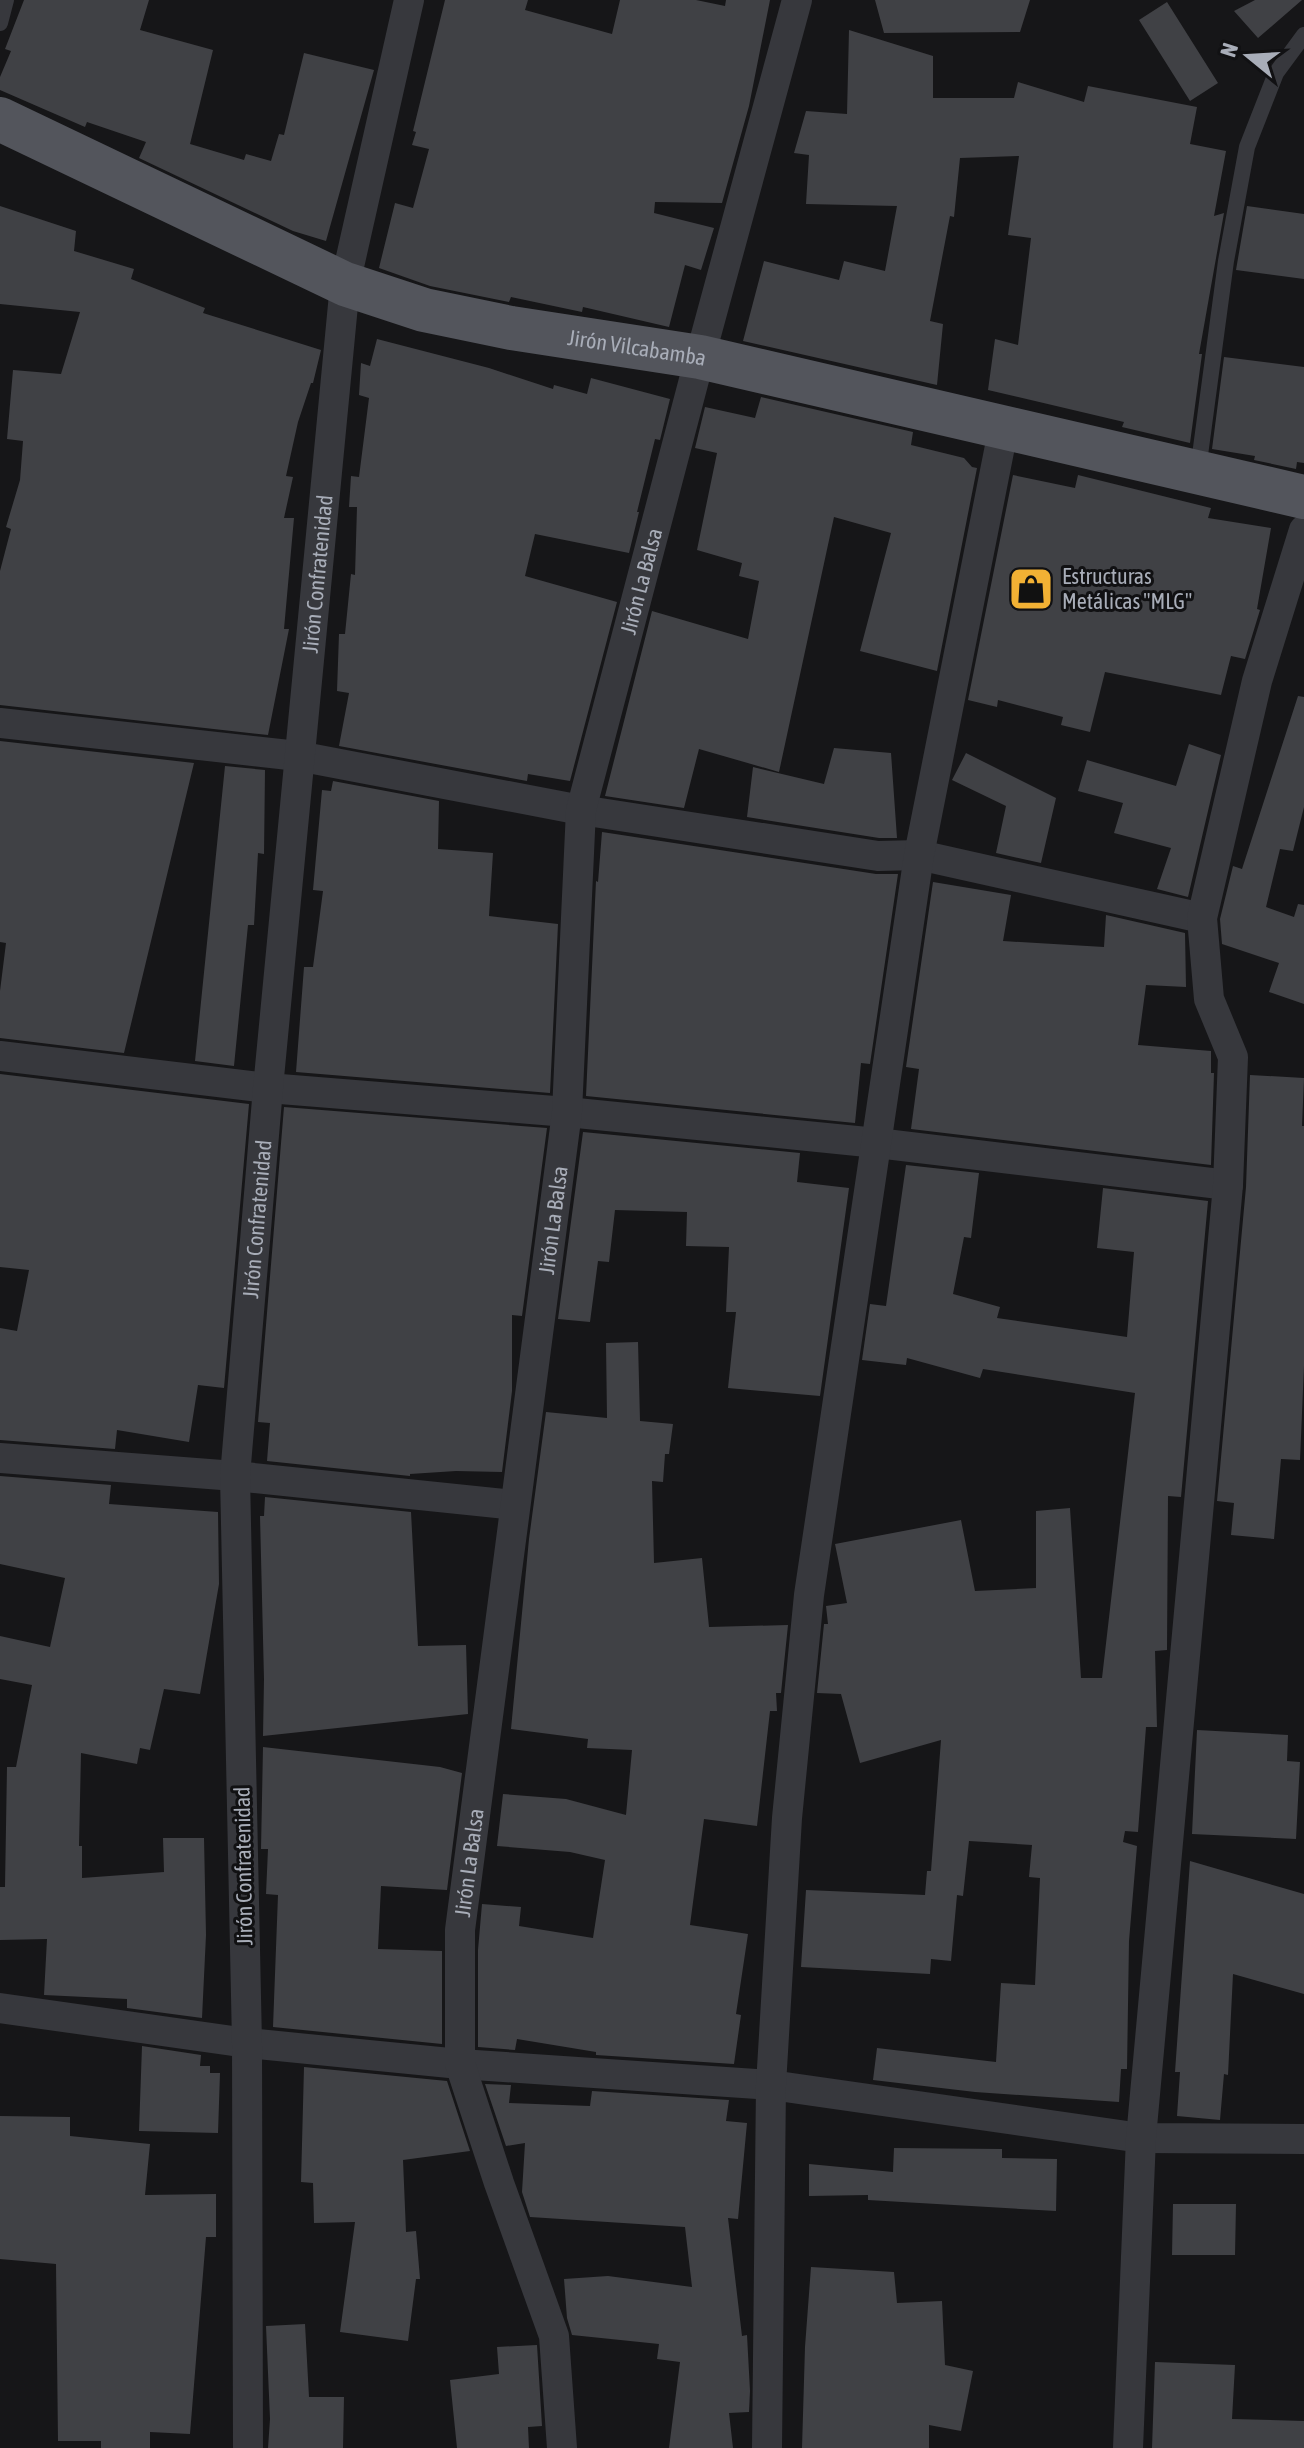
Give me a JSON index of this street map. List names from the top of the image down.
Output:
{
  "streets": {
    "main road": ["Jirón Vilcabamba"],
    "street": ["Jirón Confratenidad", "Jirón La Balsa"]
  },
  "crossings": [
    ["Jirón Vilcabamba", "Jirón Confratenidad"],
    ["Jirón Vilcabamba", "Jirón La Balsa"]
  ],
  "places": {
    "shop": ["Estructuras Metálicas \"MLG\""]
  },
  "north": "left"
}
